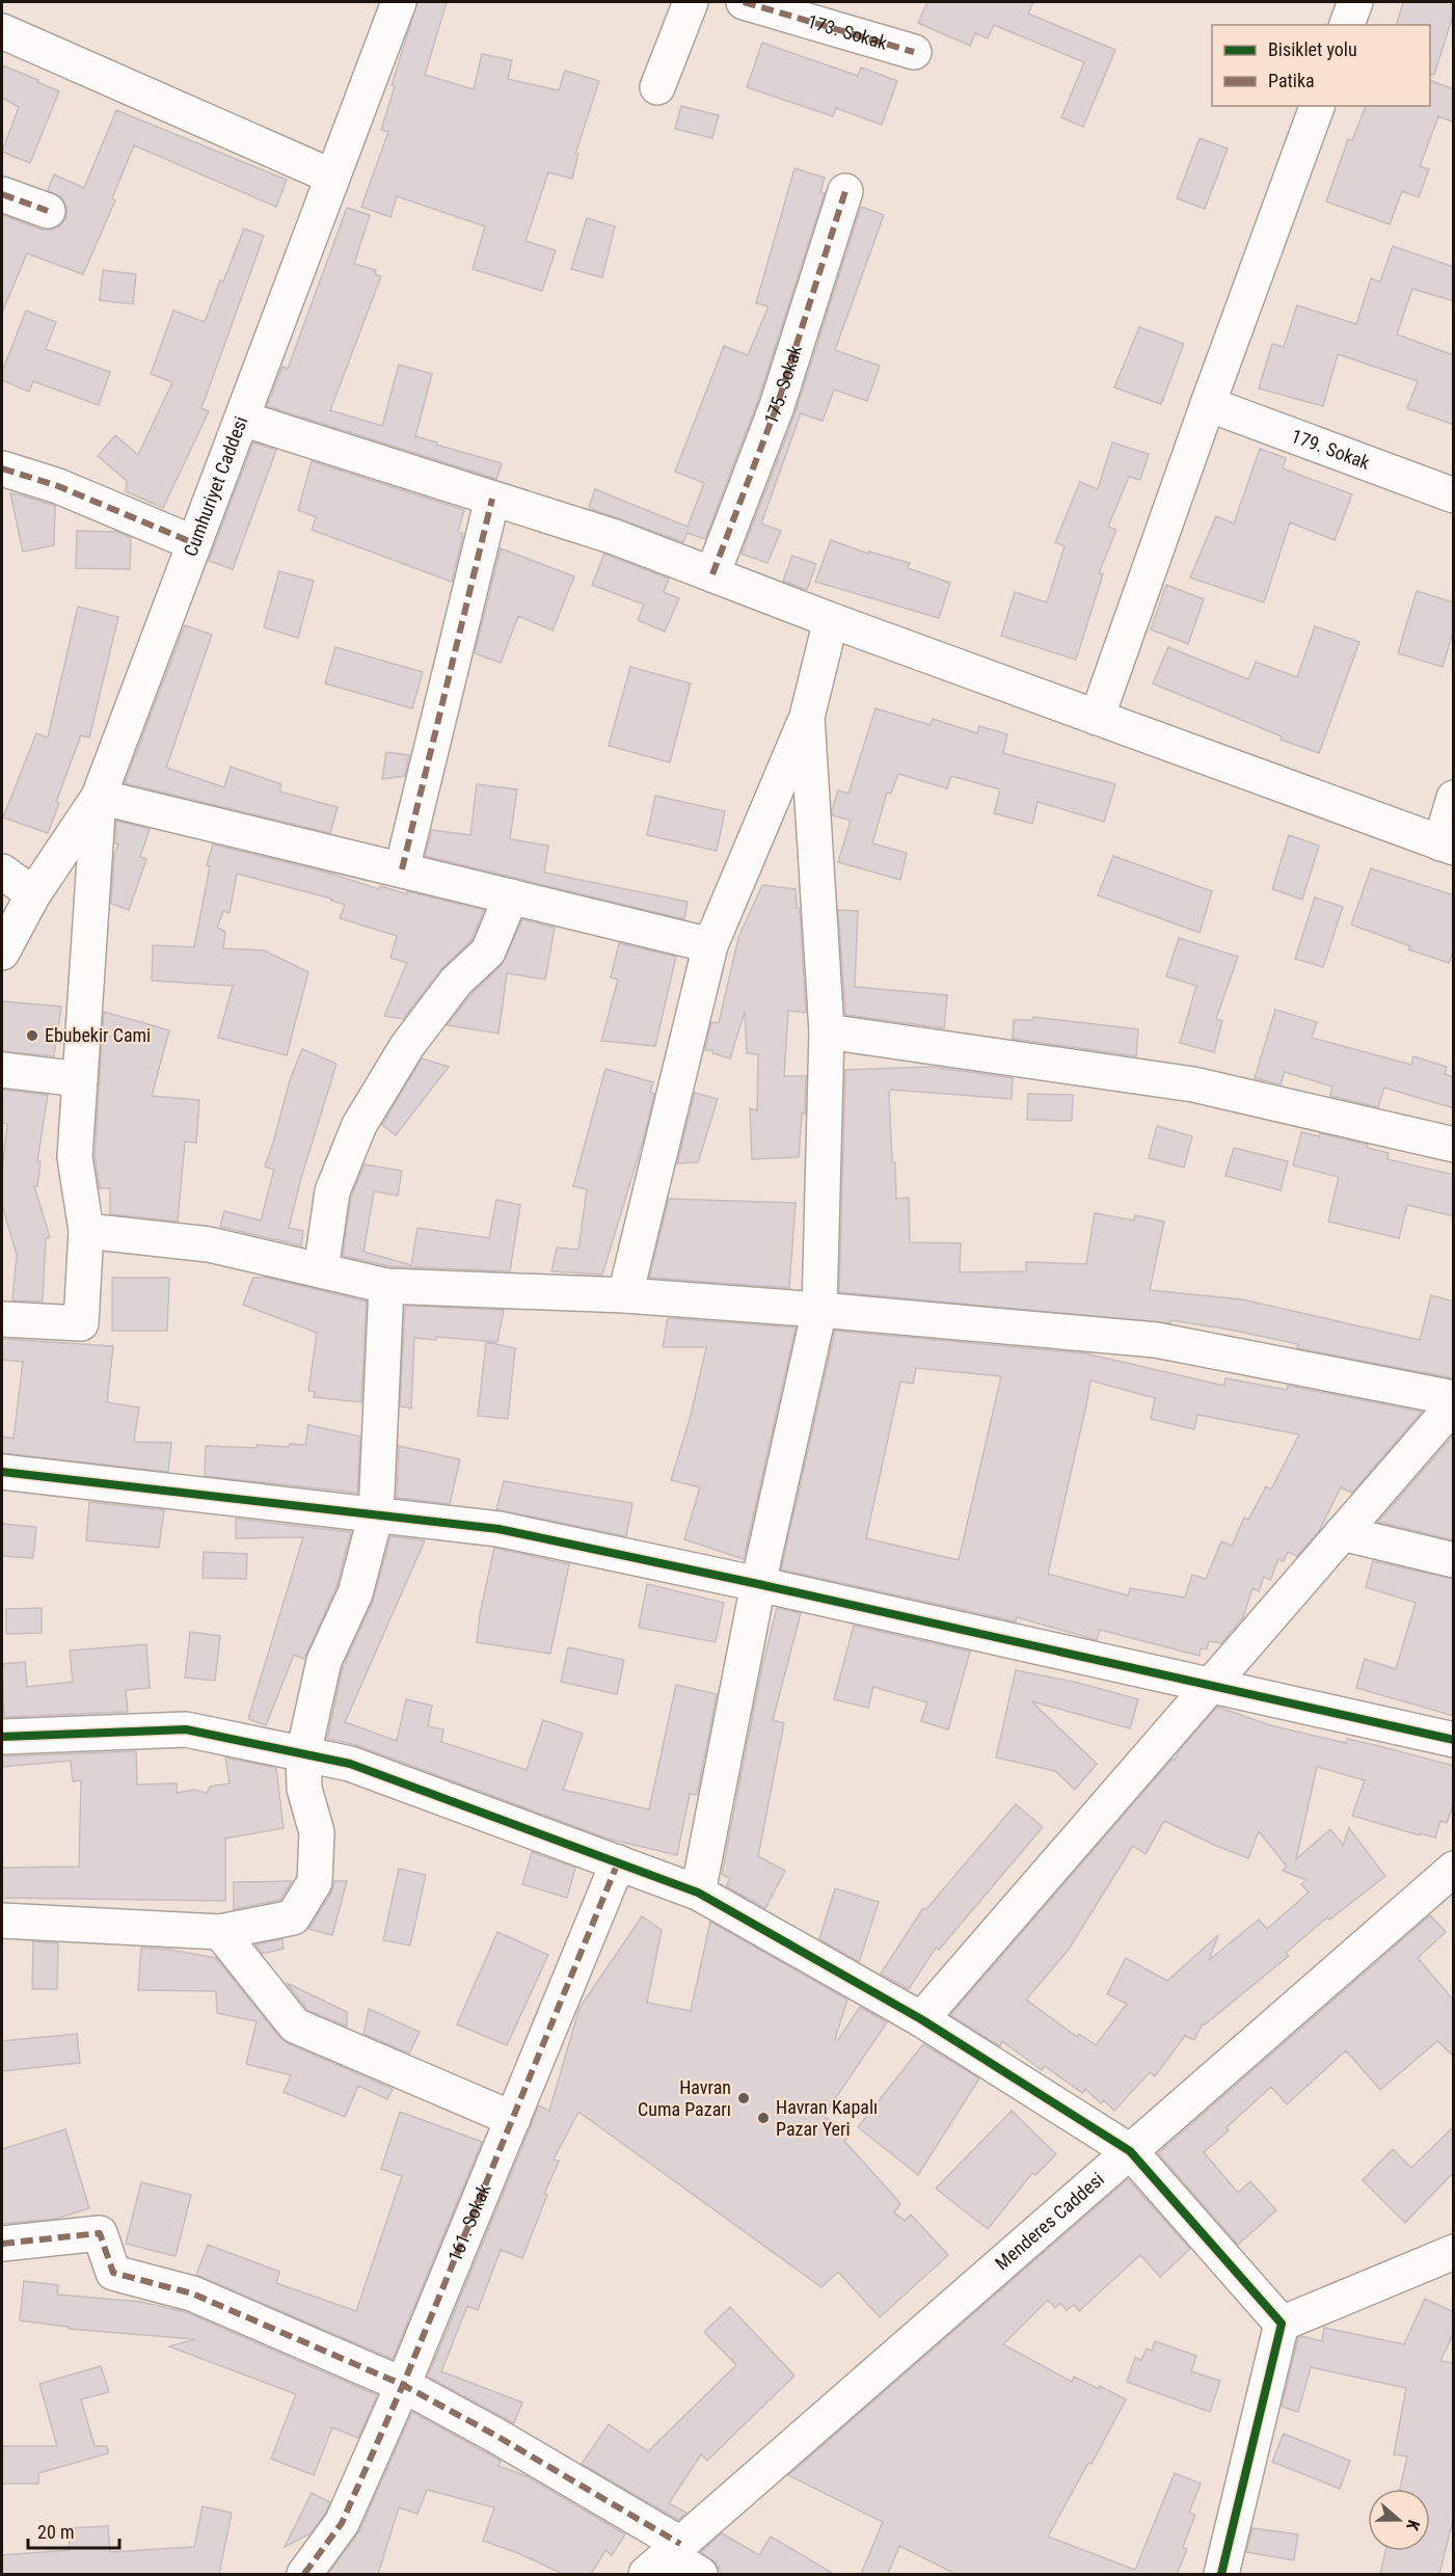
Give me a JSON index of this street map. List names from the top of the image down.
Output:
{
  "streets": {
    "street": [
      "173. Sokak",
      "175. Sokak",
      "179. Sokak",
      "Cumhuriyet Caddesi",
      "Menderes Caddesi",
      "161. Sokak"
    ]
  },
  "places": ["Ebubekir Cami", "Havran Cuma Pazarı", "Havran Kapalı Pazar Yeri"],
  "legend": ["Bisiklet yolu", "Patika"],
  "scale_bar": "20 m",
  "north": "right"
}
